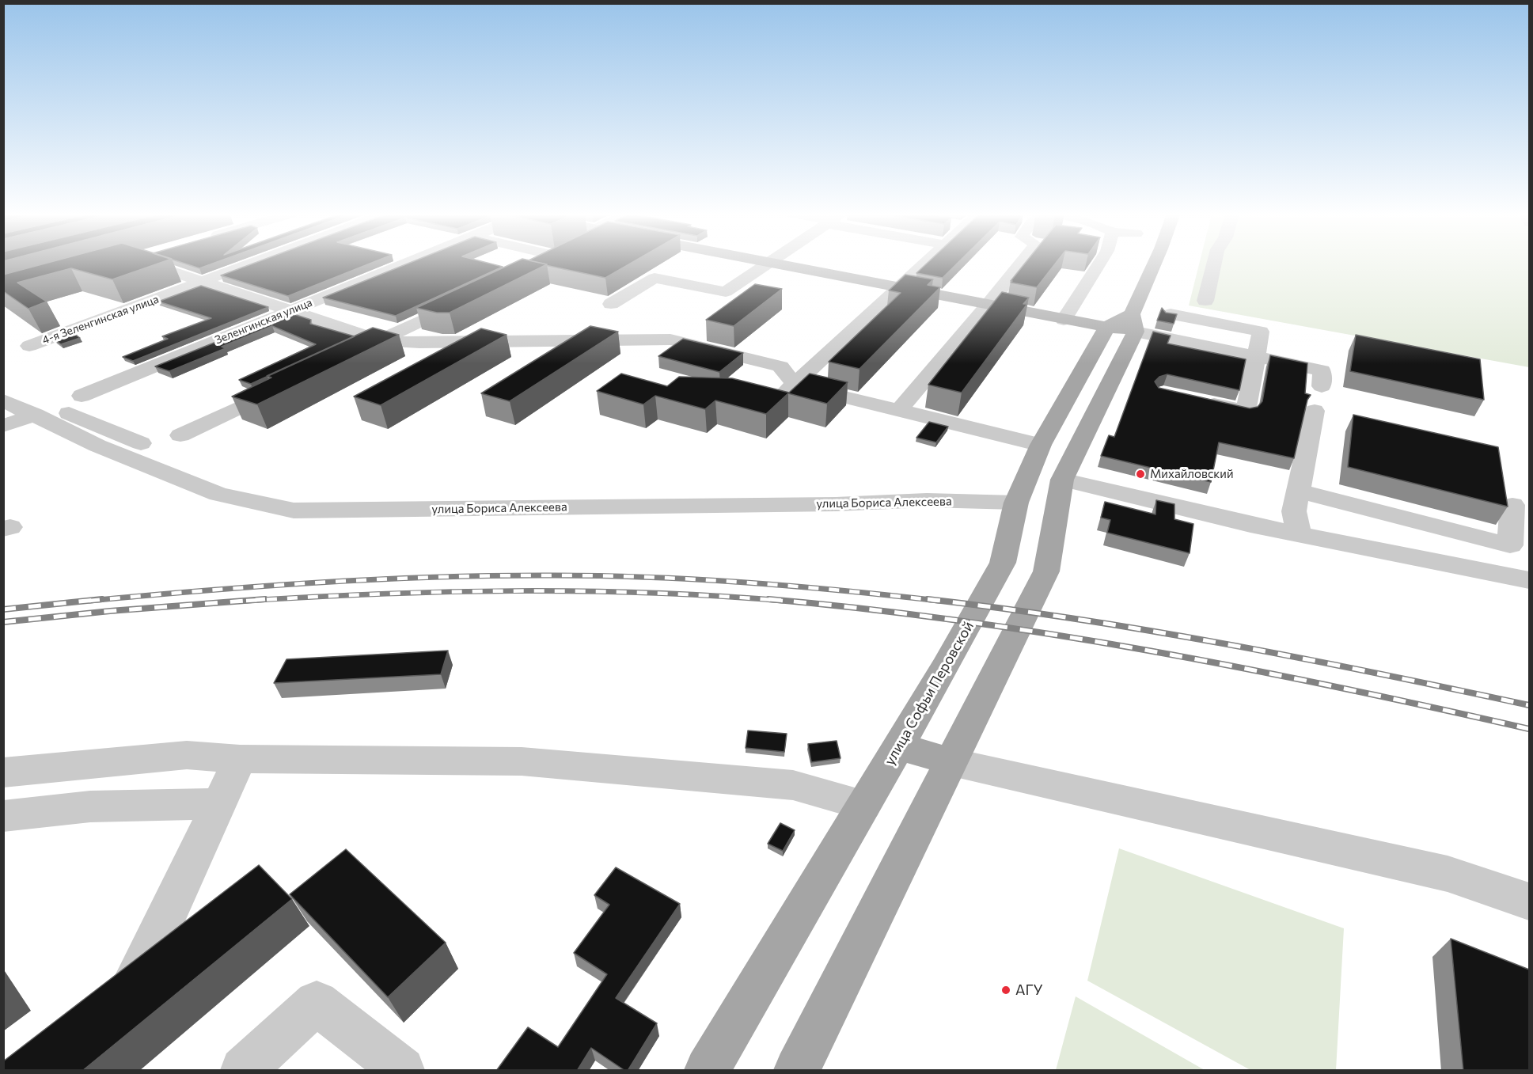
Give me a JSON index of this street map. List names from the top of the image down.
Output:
{
  "streets": {
    "main road": ["улица Софьи Перовской"],
    "street": ["4-я Зеленгинская улица", "Зеленгинская улица", "улица Бориса Алексеева"]
  },
  "crossings": [
    ["улица Бориса Алексеева", "улица Софьи Перовской"]
  ],
  "places": ["Михайловский", "АГУ"]
}
